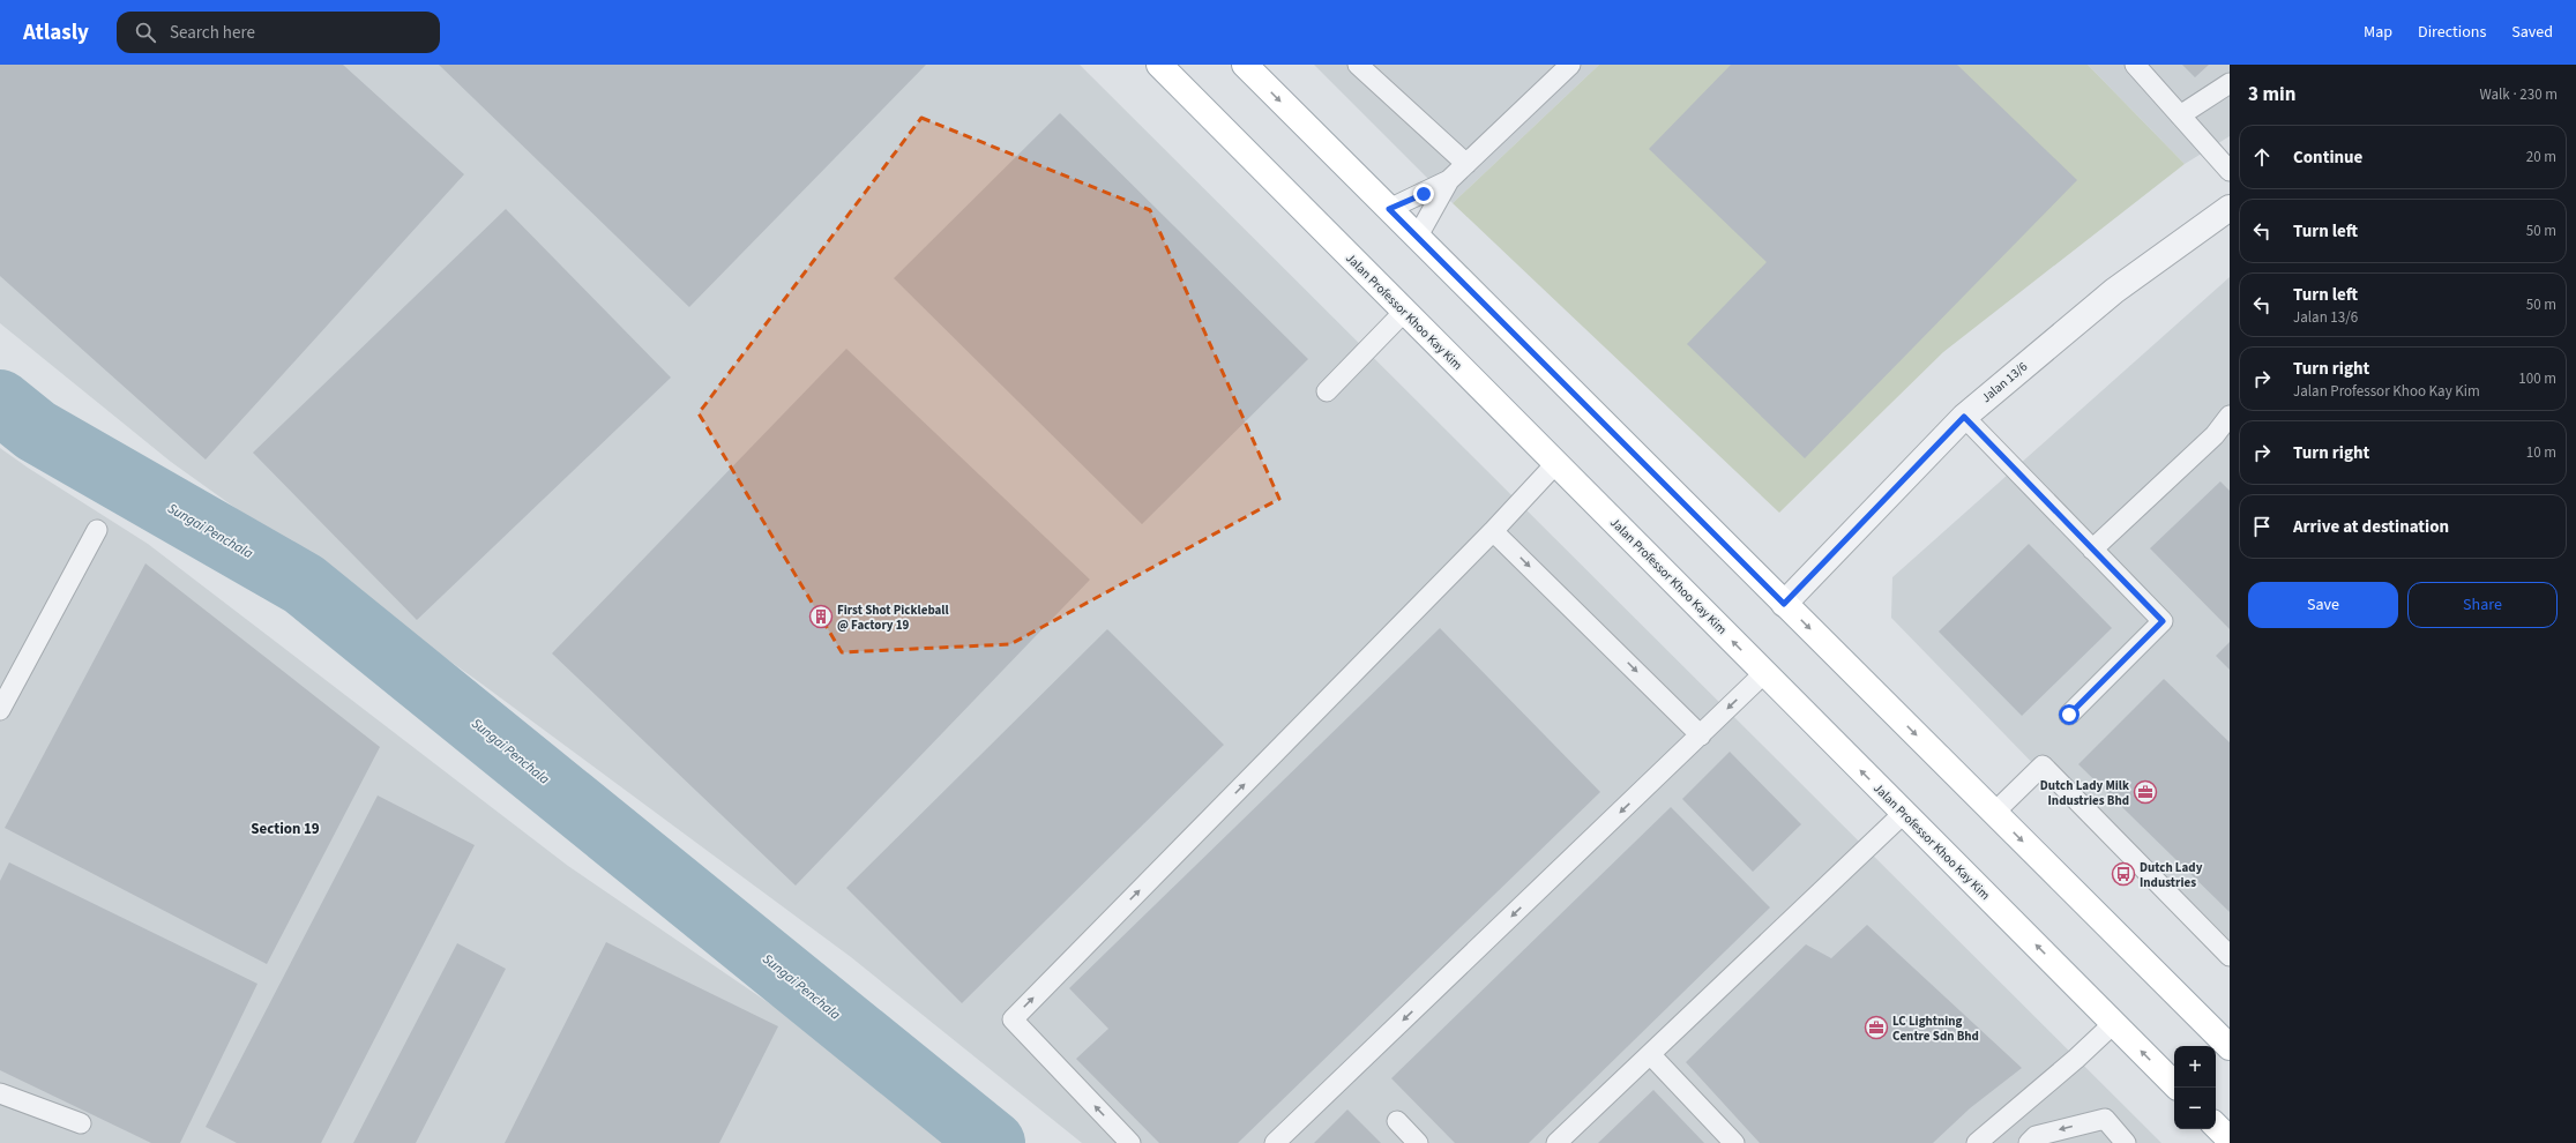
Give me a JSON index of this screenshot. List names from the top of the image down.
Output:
{
  "streets": {
    "main road": ["Jalan Professor Khoo Kay Kim"],
    "street": ["Jalan 13/6"]
  },
  "districts": ["Section 19"],
  "water": ["Sungai Penchala"],
  "places": {
    "building": ["First Shot Pickleball @ Factory 19"],
    "office": ["Dutch Lady Milk Industries Bhd", "LC Lightning Centre Sdn Bhd"],
    "bus stop": ["Dutch Lady Industries"]
  },
  "page": {
    "header": "Atlasly",
    "search": "Search here",
    "nav": ["Map", "Directions", "Saved"],
    "heading": ["3 min", "Walk · 230 m"],
    "list": [
      ["Continue", "20 m"],
      ["Turn left", "50 m"],
      ["Turn left", "Jalan 13/6", "50 m"],
      ["Turn right", "Jalan Professor Khoo Kay Kim", "100 m"],
      ["Turn right", "10 m"],
      "Arrive at destination"
    ],
    "buttons": ["Save", "Share"],
    "map_buttons": ["+", "−"]
  }
}
